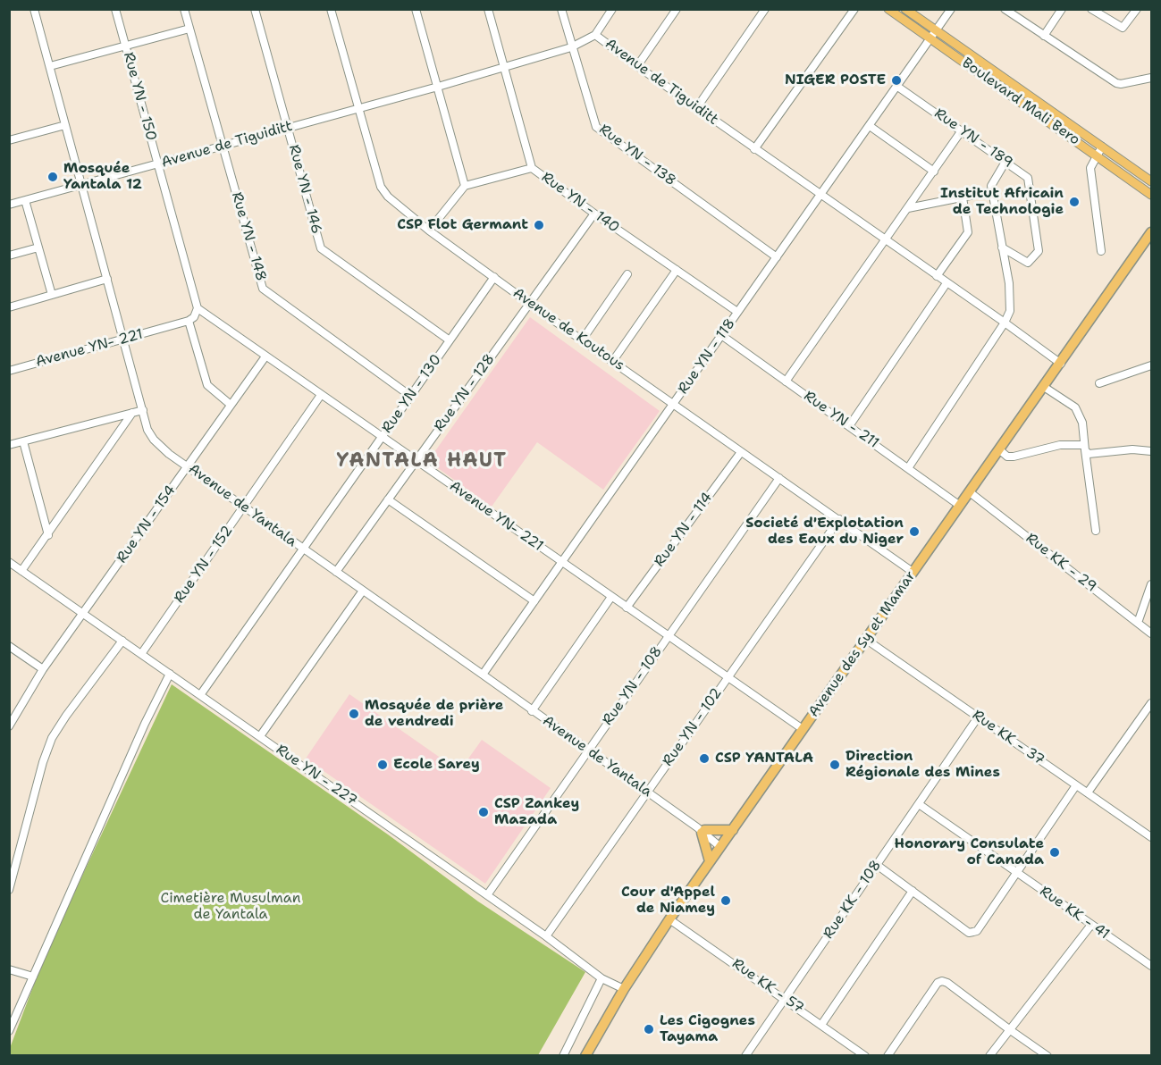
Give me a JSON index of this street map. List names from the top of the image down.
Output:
{
  "streets": {
    "highway": ["Avenue des Sy et Mamar"],
    "main road": ["Boulevard Mali Bero"],
    "street": [
      "Avenue de Tiguiditt",
      "Rue YN - 150",
      "Rue YN - 189",
      "Rue YN - 138",
      "Rue YN - 146",
      "Rue YN - 140",
      "Rue YN - 148",
      "Avenue de Koutous",
      "Avenue YN- 221",
      "Rue YN - 118",
      "Rue YN - 128",
      "Rue YN - 130",
      "Rue YN - 211",
      "Avenue de Yantala",
      "Rue YN - 154",
      "Rue YN - 114",
      "Rue KK - 29",
      "Rue YN - 152",
      "Rue YN - 108",
      "Rue YN - 102",
      "Rue KK - 37",
      "Rue YN - 227",
      "Rue KK - 108",
      "Rue KK - 41",
      "Rue KK - 57"
    ]
  },
  "crossings": [
    ["Avenue de Tiguiditt", "Rue YN - 150"],
    ["Avenue de Tiguiditt", "Rue YN - 138"],
    ["Avenue de Tiguiditt", "Rue YN - 146"],
    ["Avenue de Tiguiditt", "Rue YN - 140"],
    ["Avenue de Tiguiditt", "Rue YN - 148"],
    ["Avenue de Tiguiditt", "Avenue de Koutous"],
    ["Avenue de Tiguiditt", "Rue YN - 118"],
    ["Avenue de Tiguiditt", "Avenue de Yantala"],
    ["Avenue de Tiguiditt", "Avenue des Sy et Mamar"],
    ["Rue YN - 150", "Avenue YN- 221"],
    ["Boulevard Mali Bero", "Rue YN - 118"],
    ["Rue YN - 189", "Rue YN - 118"],
    ["Rue YN - 138", "Rue YN - 118"],
    ["Rue YN - 146", "Rue YN - 130"],
    ["Rue YN - 140", "Rue YN - 118"],
    ["Rue YN - 140", "Rue YN - 128"],
    ["Rue YN - 148", "Rue YN - 130"],
    ["Avenue de Koutous", "Rue YN - 118"],
    ["Avenue de Koutous", "Rue YN - 128"],
    ["Avenue de Koutous", "Rue YN - 130"],
    ["Avenue de Koutous", "Rue YN - 114"],
    ["Avenue de Koutous", "Avenue des Sy et Mamar"],
    ["Avenue de Koutous", "Rue YN - 108"],
    ["Avenue de Koutous", "Rue YN - 102"],
    ["Avenue YN- 221", "Rue YN - 118"],
    ["Avenue YN- 221", "Rue YN - 128"],
    ["Avenue YN- 221", "Rue YN - 130"],
    ["Avenue YN- 221", "Avenue de Yantala"],
    ["Avenue YN- 221", "Rue YN - 154"],
    ["Avenue YN- 221", "Rue YN - 114"],
    ["Avenue YN- 221", "Rue YN - 152"],
    ["Avenue YN- 221", "Avenue des Sy et Mamar"],
    ["Avenue YN- 221", "Rue YN - 108"],
    ["Avenue YN- 221", "Rue YN - 102"],
    ["Rue YN - 118", "Rue YN - 211"],
    ["Rue YN - 118", "Avenue de Yantala"],
    ["Rue YN - 128", "Avenue de Yantala"],
    ["Rue YN - 130", "Avenue de Yantala"],
    ["Rue YN - 130", "Rue YN - 227"],
    ["Rue YN - 211", "Avenue des Sy et Mamar"],
    ["Avenue de Yantala", "Rue YN - 154"],
    ["Avenue de Yantala", "Rue YN - 152"],
    ["Avenue de Yantala", "Avenue des Sy et Mamar"],
    ["Avenue de Yantala", "Rue YN - 108"],
    ["Avenue de Yantala", "Rue YN - 102"],
    ["Rue YN - 154", "Rue YN - 227"],
    ["Rue KK - 29", "Avenue des Sy et Mamar"],
    ["Rue YN - 152", "Rue YN - 227"],
    ["Avenue des Sy et Mamar", "Rue KK - 37"],
    ["Avenue des Sy et Mamar", "Rue YN - 227"],
    ["Avenue des Sy et Mamar", "Rue KK - 57"],
    ["Rue YN - 108", "Rue YN - 227"],
    ["Rue YN - 102", "Rue YN - 227"],
    ["Rue KK - 37", "Rue KK - 108"],
    ["Rue KK - 108", "Rue KK - 41"],
    ["Rue KK - 108", "Rue KK - 57"]
  ],
  "districts": ["YANTALA HAUT"],
  "parks": ["Cimetière Musulman de Yantala"],
  "places": [
    "NIGER POSTE",
    "Mosquée Yantala 12",
    "Institut Africain de Technologie",
    "CSP Flot Germant",
    "Societé d'Explotation des Eaux du Niger",
    "Mosquée de prière de vendredi",
    "CSP YANTALA",
    "Ecole Sarey",
    "Direction Régionale des Mines",
    "CSP Zankey Mazada",
    "Honorary Consulate of Canada",
    "Cour d'Appel de Niamey",
    "Les Cigognes Tayama"
  ]
}
